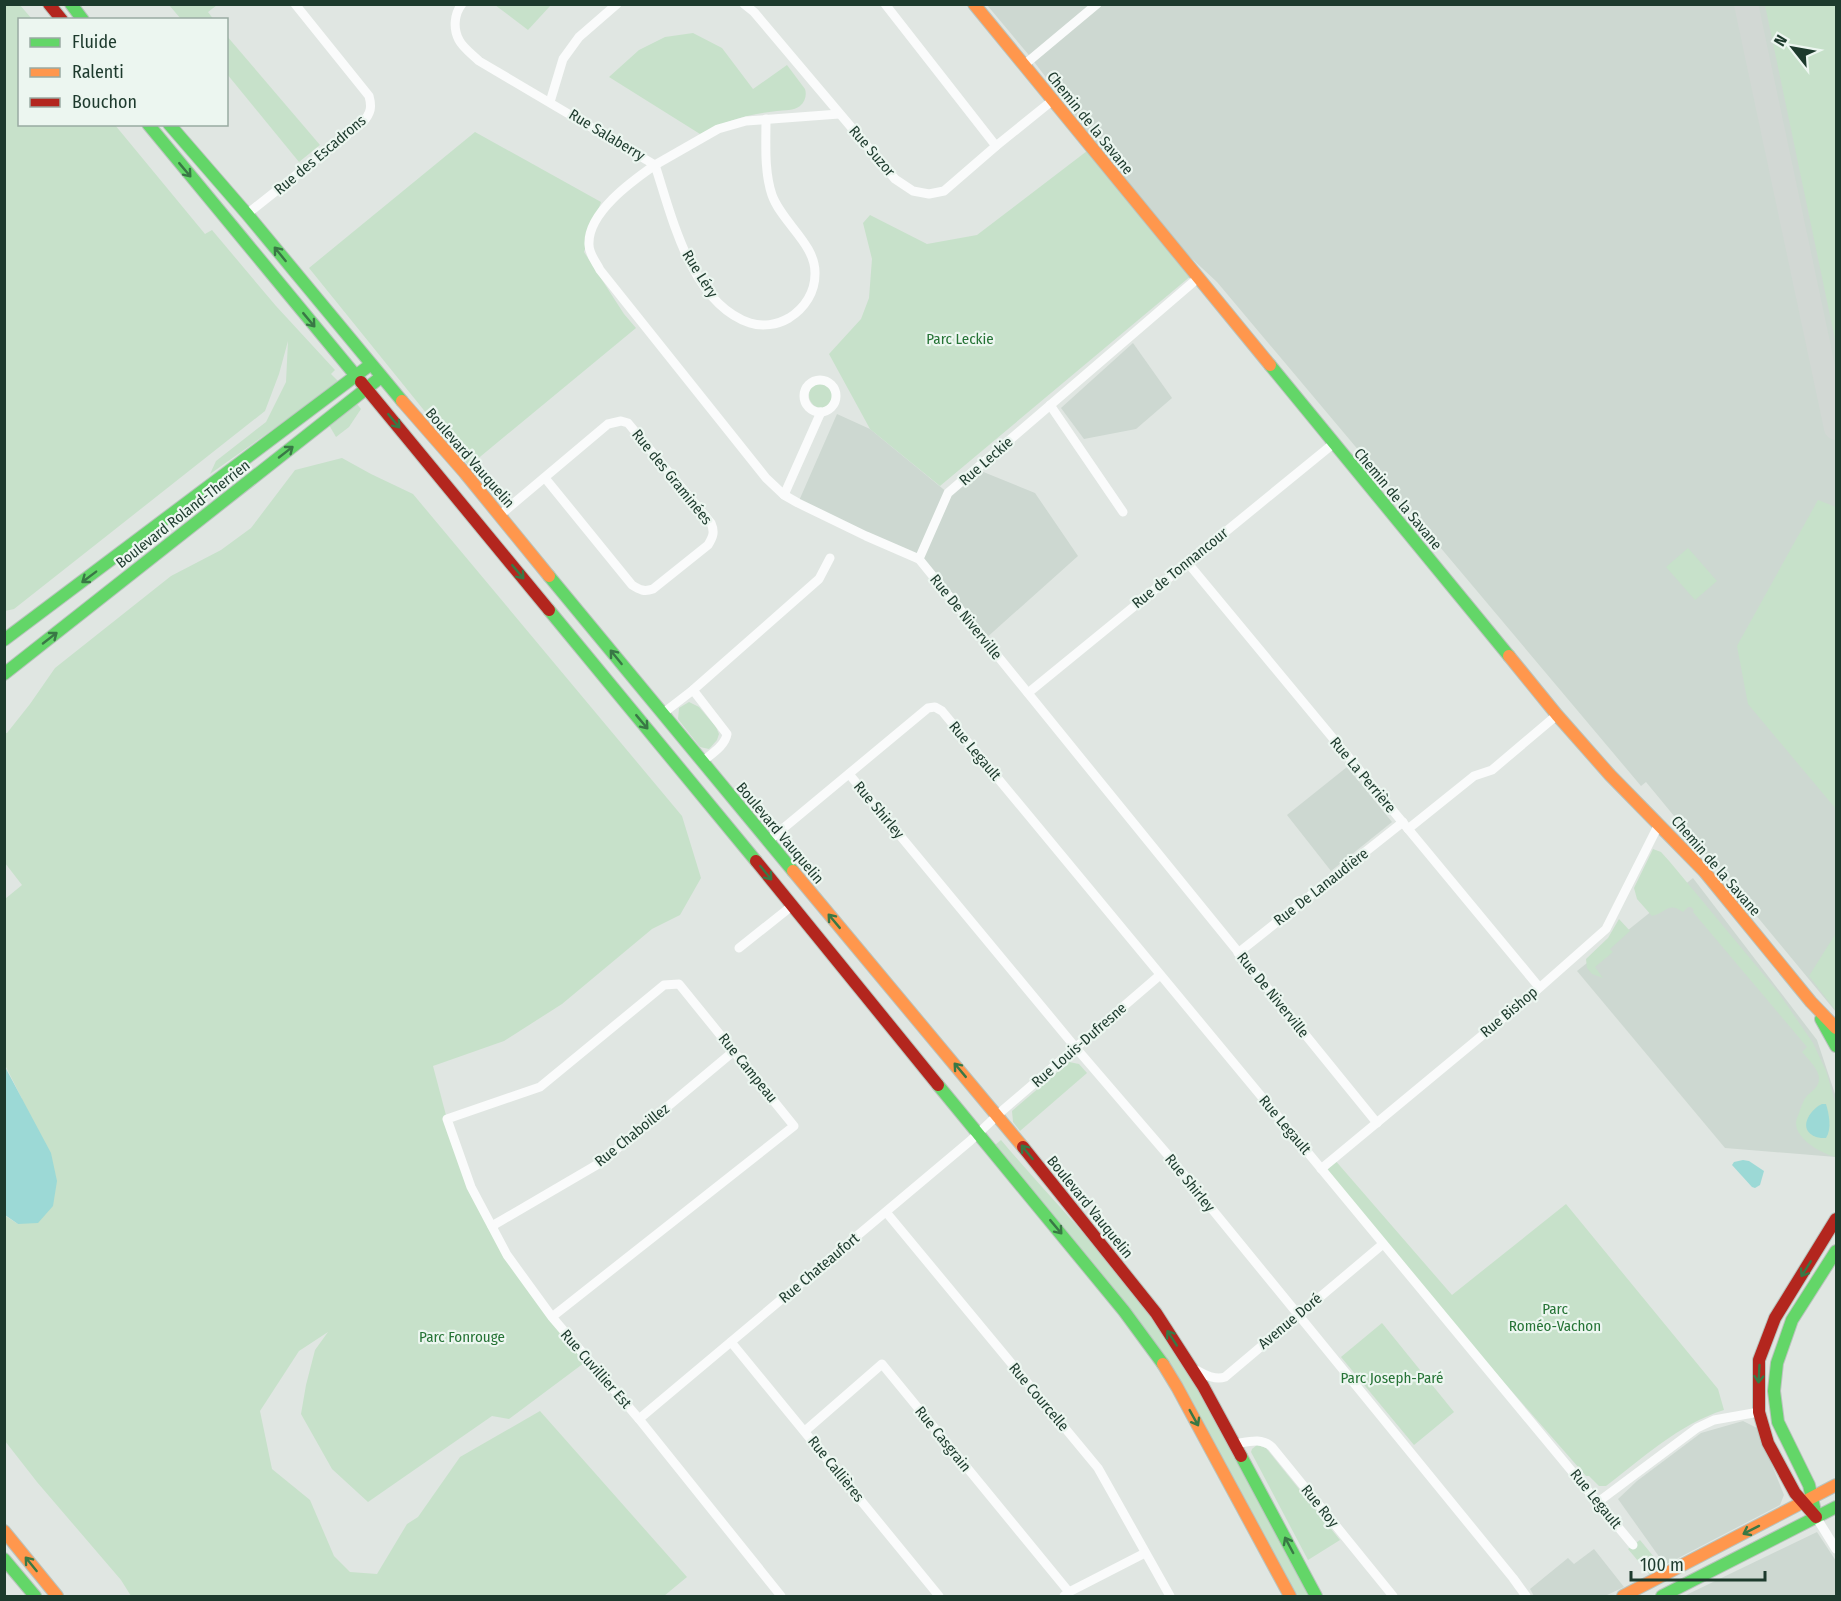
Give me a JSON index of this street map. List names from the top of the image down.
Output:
{
  "streets": {
    "street": [
      "Chemin de la Savane",
      "Rue Salaberry",
      "Rue Suzor",
      "Rue des Escadrons",
      "Rue Léry",
      "Boulevard Vauquelin",
      "Rue Leckie",
      "Rue des Graminées",
      "Boulevard Roland-Therrien",
      "Rue de Tonnancour",
      "Rue De Niverville",
      "Rue Legault",
      "Rue La Perrière",
      "Rue Shirley",
      "Rue De Lanaudière",
      "Rue Bishop",
      "Rue Louis-Dufresne",
      "Rue Campeau",
      "Rue Chaboillez",
      "Rue Chateaufort",
      "Avenue Doré",
      "Rue Cuvillier Est",
      "Rue Courcelle",
      "Rue Casgrain",
      "Rue Callières",
      "Rue Roy"
    ]
  },
  "crossings": [
    ["Chemin de la Savane", "Rue Suzor"],
    ["Chemin de la Savane", "Rue Leckie"],
    ["Chemin de la Savane", "Rue de Tonnancour"],
    ["Chemin de la Savane", "Rue De Lanaudière"],
    ["Chemin de la Savane", "Rue Bishop"],
    ["Rue Salaberry", "Rue Suzor"],
    ["Rue Salaberry", "Rue Léry"],
    ["Rue Salaberry", "Rue De Niverville"],
    ["Rue des Escadrons", "Boulevard Vauquelin"],
    ["Rue Léry", "Rue De Niverville"],
    ["Boulevard Vauquelin", "Rue des Graminées"],
    ["Boulevard Vauquelin", "Boulevard Roland-Therrien"],
    ["Boulevard Vauquelin", "Rue Louis-Dufresne"],
    ["Boulevard Vauquelin", "Rue Chateaufort"],
    ["Boulevard Vauquelin", "Avenue Doré"],
    ["Boulevard Vauquelin", "Rue Roy"],
    ["Rue Leckie", "Rue De Niverville"],
    ["Rue de Tonnancour", "Rue De Niverville"],
    ["Rue de Tonnancour", "Rue La Perrière"],
    ["Rue De Niverville", "Rue De Lanaudière"],
    ["Rue De Niverville", "Rue Bishop"],
    ["Rue Legault", "Rue Shirley"],
    ["Rue Legault", "Rue Bishop"],
    ["Rue Legault", "Rue Louis-Dufresne"],
    ["Rue Legault", "Avenue Doré"],
    ["Rue La Perrière", "Rue De Lanaudière"],
    ["Rue La Perrière", "Rue Bishop"],
    ["Rue Shirley", "Rue Louis-Dufresne"],
    ["Rue Shirley", "Avenue Doré"],
    ["Rue Louis-Dufresne", "Rue Chateaufort"],
    ["Rue Campeau", "Rue Chaboillez"],
    ["Rue Campeau", "Rue Cuvillier Est"],
    ["Rue Chaboillez", "Rue Cuvillier Est"],
    ["Rue Chateaufort", "Rue Cuvillier Est"],
    ["Rue Chateaufort", "Rue Courcelle"],
    ["Rue Chateaufort", "Rue Callières"],
    ["Rue Casgrain", "Rue Callières"]
  ],
  "parks": [
    "Parc Leckie",
    "Parc Roméo-Vachon",
    "Parc Fonrouge",
    "Parc Joseph-Paré"
  ],
  "legend": ["Fluide", "Ralenti", "Bouchon"],
  "scale_bar": "100 m",
  "north": "top left"
}
